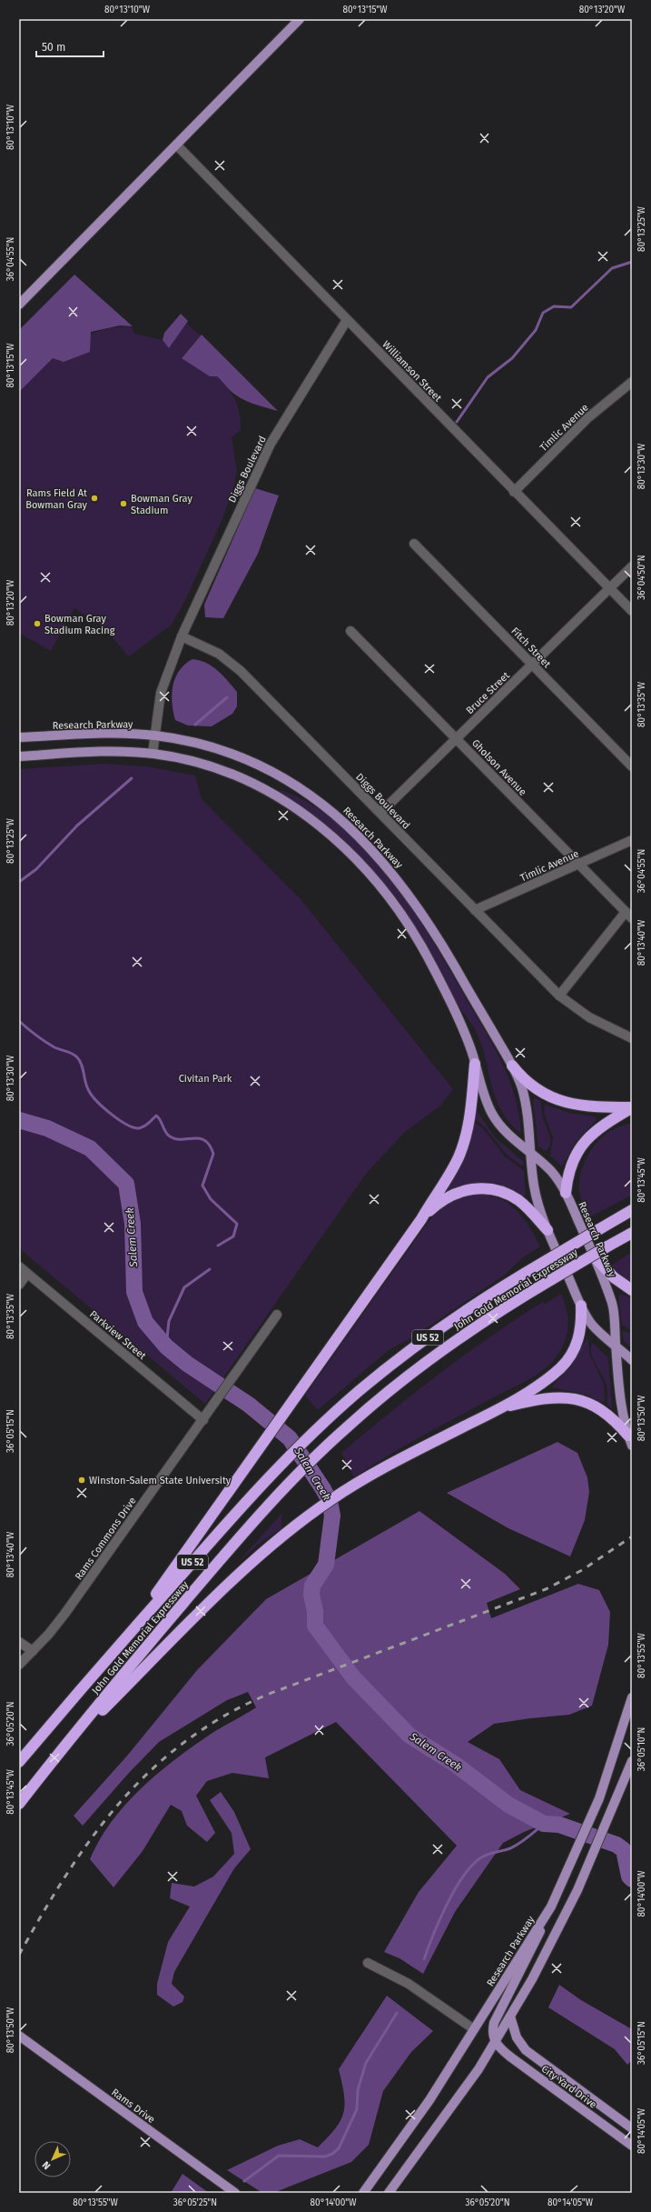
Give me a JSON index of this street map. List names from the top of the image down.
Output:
{
  "streets": {
    "highway": ["John Gold Memorial Expressway", "US 52"],
    "main road": ["Research Parkway", "City Yard Drive", "Rams Drive"],
    "street": [
      "Williamson Street",
      "Timlic Avenue",
      "Diggs Boulevard",
      "Fitch Street",
      "Bruce Street",
      "Gholson Avenue",
      "Parkview Street",
      "Rams Commons Drive"
    ]
  },
  "crossings": [
    ["Williamson Street", "Timlic Avenue"],
    ["Williamson Street", "Diggs Boulevard"],
    ["Williamson Street", "Bruce Street"],
    ["Timlic Avenue", "Diggs Boulevard"],
    ["Timlic Avenue", "Gholson Avenue"],
    ["Diggs Boulevard", "Bruce Street"],
    ["Diggs Boulevard", "Research Parkway"],
    ["Fitch Street", "Bruce Street"],
    ["Bruce Street", "Gholson Avenue"],
    ["Parkview Street", "Rams Commons Drive"]
  ],
  "water": ["Salem Creek"],
  "parks": ["Civitan Park"],
  "places": [
    "Rams Field At Bowman Gray",
    "Bowman Gray Stadium",
    "Bowman Gray Stadium Racing",
    "Winston-Salem State University"
  ],
  "scale_bar": "50 m",
  "north": "bottom left",
  "coordinates": [
    "80°13'10\"W",
    "80°13'15\"W",
    "80°13'20\"W",
    "80°13'25\"W",
    "36°04'55\"N",
    "80°13'30\"W",
    "36°04'50\"N",
    "80°13'35\"W",
    "80°13'40\"W",
    "80°13'45\"W",
    "80°13'50\"W",
    "36°05'15\"N",
    "80°13'55\"W",
    "36°05'20\"N",
    "36°05'10\"N",
    "80°14'00\"W",
    "80°14'05\"W",
    "36°05'25\"N"
  ]
}
